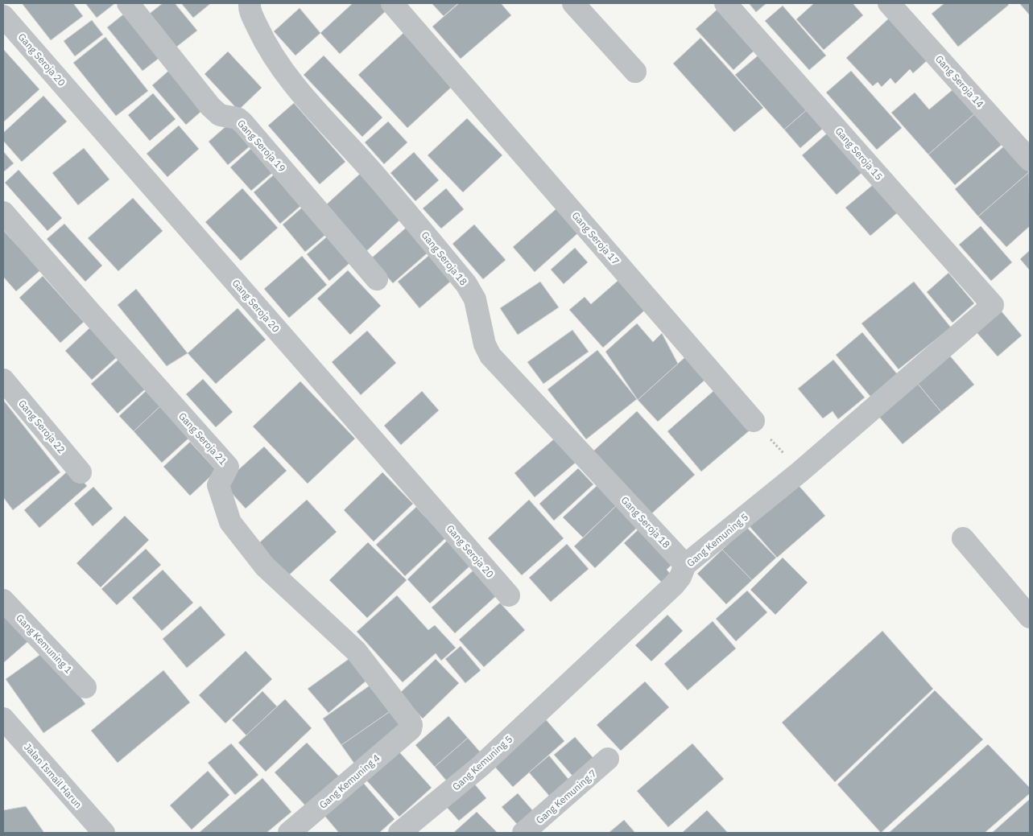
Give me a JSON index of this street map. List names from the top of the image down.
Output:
{
  "streets": {
    "street": [
      "Gang Seroja 20",
      "Gang Seroja 14",
      "Gang Seroja 19",
      "Gang Seroja 15",
      "Gang Seroja 17",
      "Gang Seroja 18",
      "Gang Seroja 22",
      "Gang Seroja 21",
      "Gang Kemuning 5",
      "Gang Kemuning 1",
      "Jalan Ismail Harun",
      "Gang Kemuning 4",
      "Gang Kemuning 7"
    ]
  },
  "crossings": [
    ["Gang Seroja 15", "Gang Kemuning 5"],
    ["Gang Seroja 18", "Gang Kemuning 5"],
    ["Gang Seroja 21", "Gang Kemuning 4"]
  ]
}
